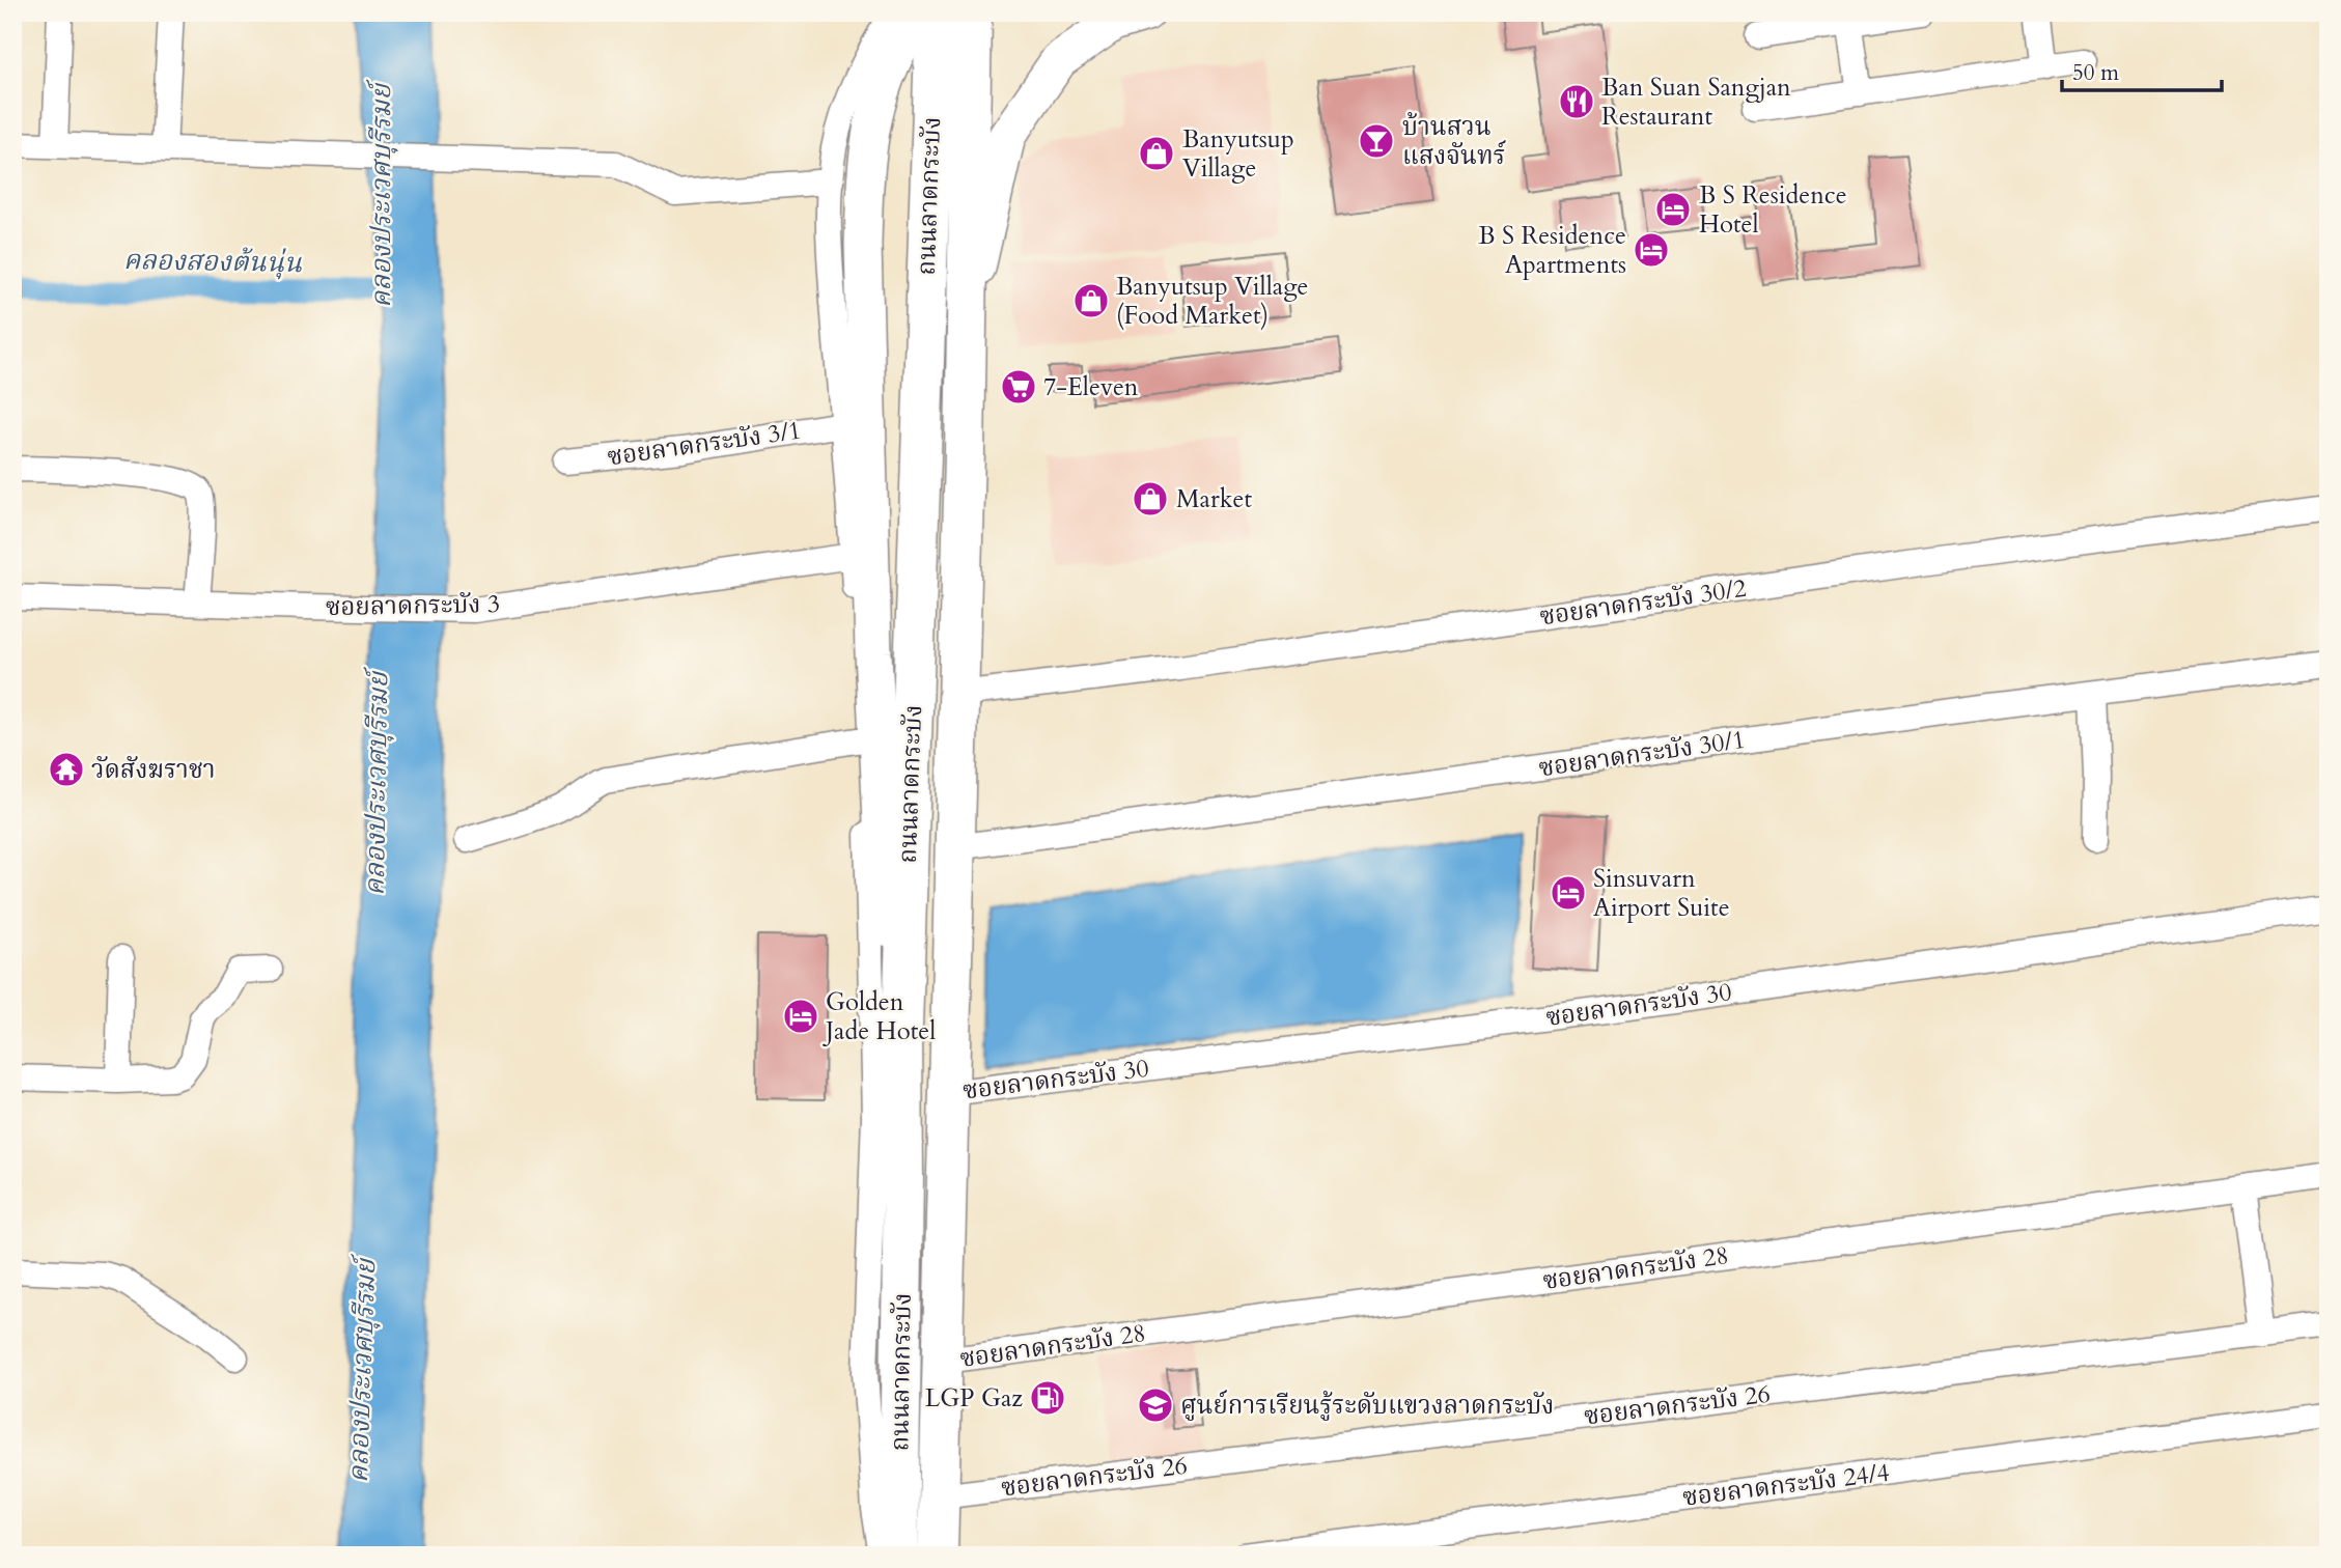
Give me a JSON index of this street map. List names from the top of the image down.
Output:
{
  "streets": {
    "main road": ["ถนนลาดกระบัง"],
    "street": [
      "ซอยลาดกระบัง 3/1",
      "ซอยลาดกระบัง 30/2",
      "ซอยลาดกระบัง 3",
      "ซอยลาดกระบัง 30/1",
      "ซอยลาดกระบัง 30",
      "ซอยลาดกระบัง 28",
      "ซอยลาดกระบัง 26",
      "ซอยลาดกระบัง 24/4"
    ]
  },
  "crossings": [
    ["ถนนลาดกระบัง", "ซอยลาดกระบัง 30/2"],
    ["ถนนลาดกระบัง", "ซอยลาดกระบัง 30/1"],
    ["ถนนลาดกระบัง", "ซอยลาดกระบัง 30"],
    ["ถนนลาดกระบัง", "ซอยลาดกระบัง 28"],
    ["ถนนลาดกระบัง", "ซอยลาดกระบัง 26"]
  ],
  "water": ["คลองประเวศบุรีรมย์", "คลองสองต้นนุ่น"],
  "places": {
    "restaurant": ["Ban Suan Sangjan Restaurant"],
    "bar": ["บ้านสวน แสงจันทร์"],
    "shop": ["Banyutsup Village", "Banyutsup Village (Food Market)", "Market"],
    "hotel": [
      "B S Residence Hotel",
      "B S Residence Apartments",
      "Sinsuvarn Airport Suite",
      "Golden Jade Hotel"
    ],
    "supermarket": ["7-Eleven"],
    "temple": ["วัดสังฆราชา"],
    "fuel station": ["LGP Gaz"],
    "school or university": ["ศูนย์การเรียนรู้ระดับแขวงลาดกระบัง"]
  },
  "scale_bar": "50 m"
}
